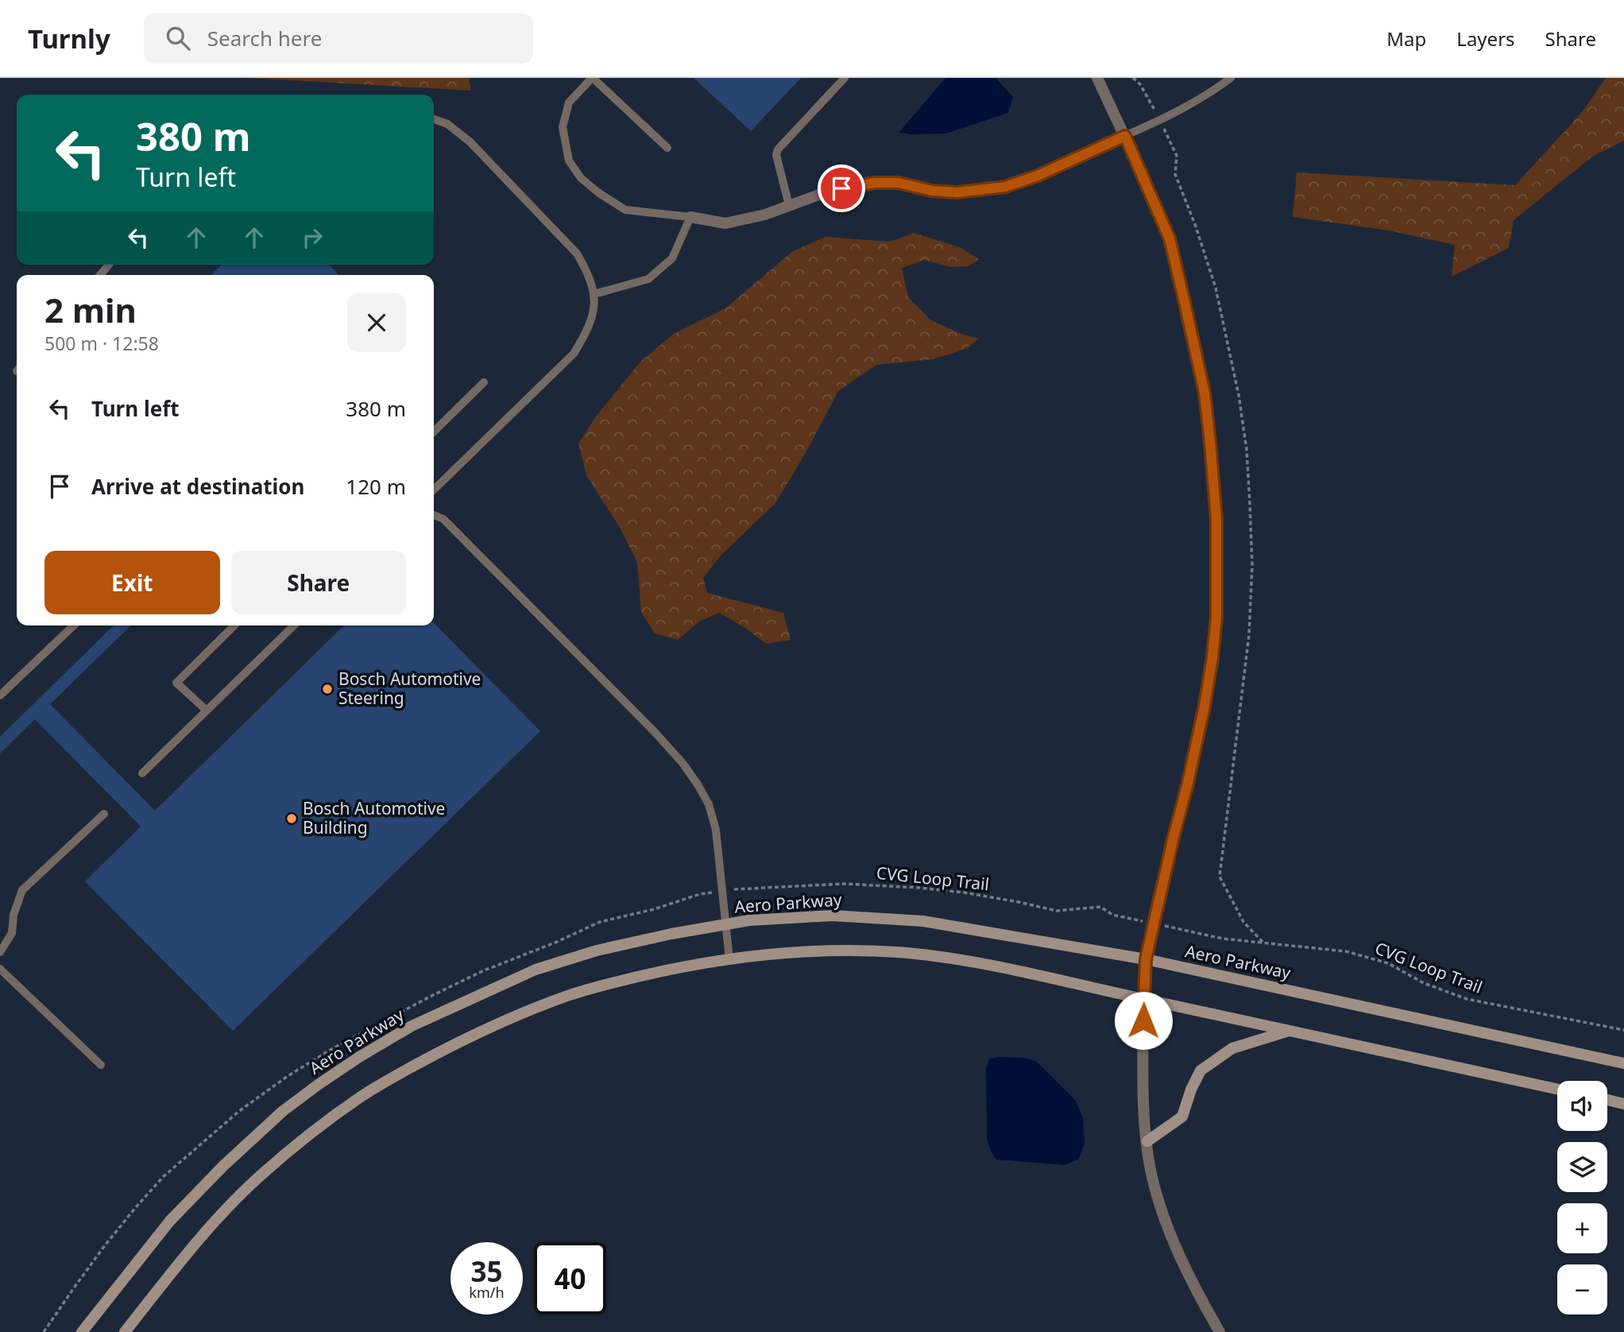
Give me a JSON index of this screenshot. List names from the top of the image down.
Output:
{
  "streets": {
    "main road": ["Aero Parkway"],
    "path": ["CVG Loop Trail"]
  },
  "places": ["Bosch Automotive Steering", "Bosch Automotive Building"],
  "page": {
    "header": "Turnly",
    "search": "Search here",
    "nav": ["Map", "Layers", "Share"],
    "turn": ["380 m", "Turn left"],
    "heading": ["2 min", "500 m · 12:58"],
    "list": [
      {
        "name": "Turn left",
        "value": "380 m"
      },
      {
        "name": "Arrive at destination",
        "value": "120 m"
      }
    ],
    "buttons": ["Exit", "Share"],
    "map_buttons": ["+", "−"],
    "speed": "35 km/h",
    "limit": "40"
  }
}
